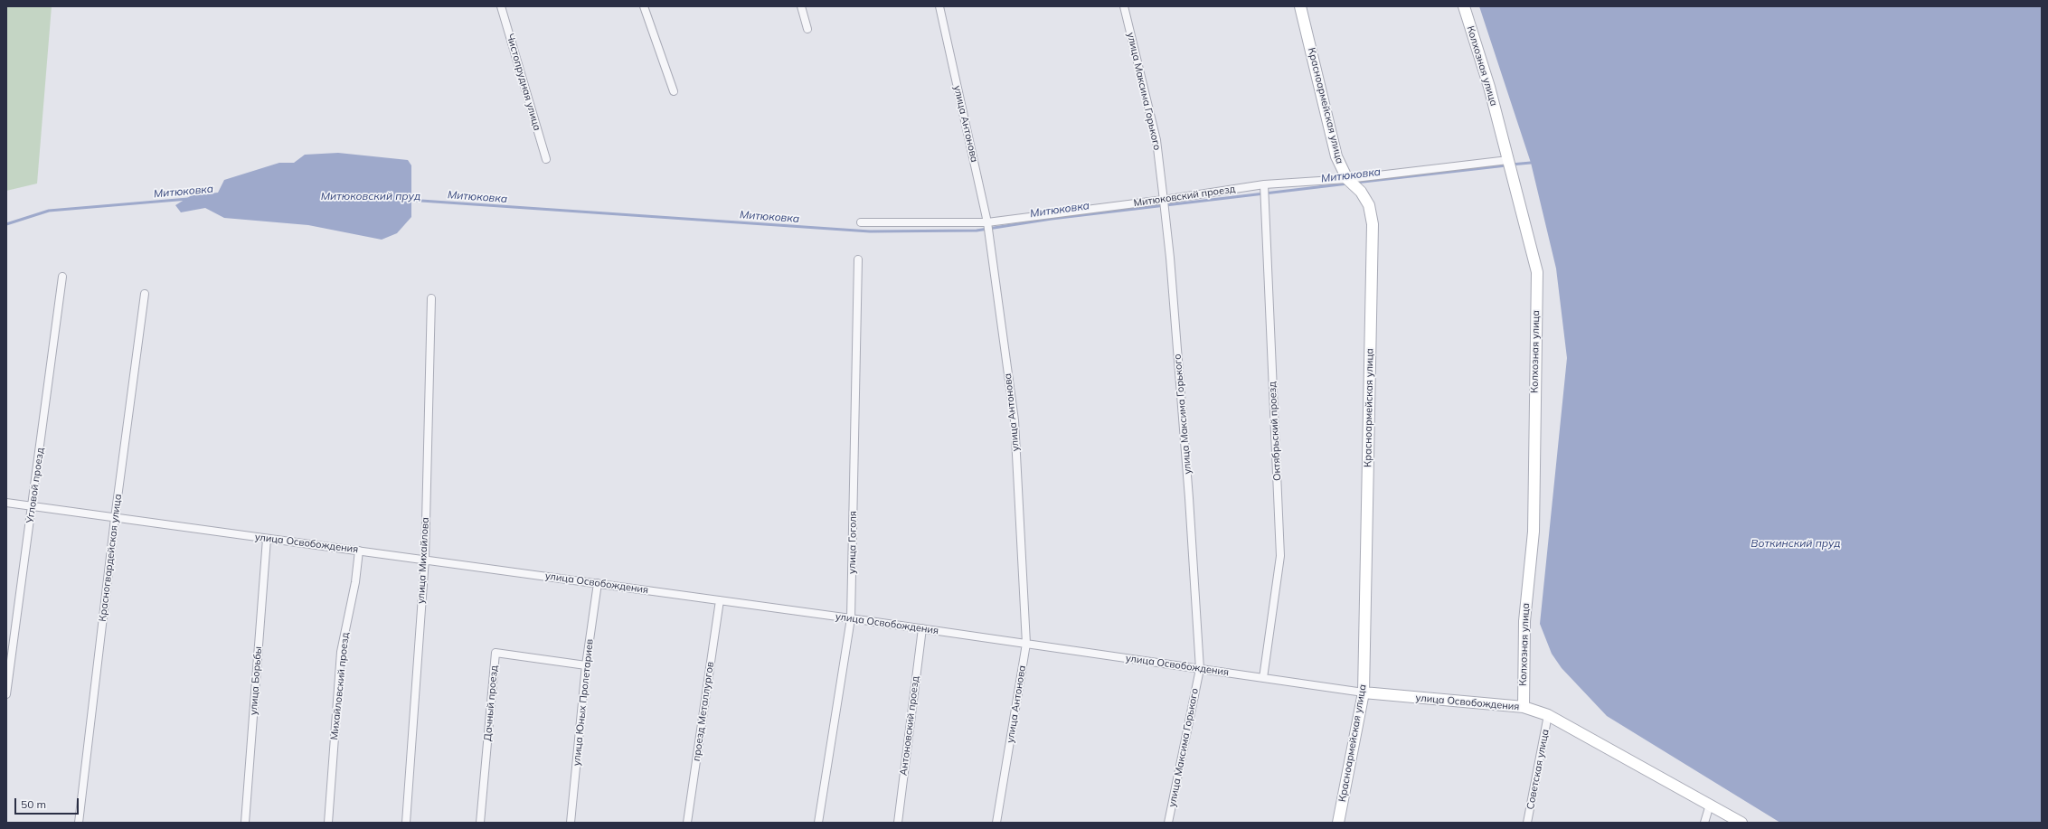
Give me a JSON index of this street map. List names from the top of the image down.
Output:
{
  "streets": {
    "street": [
      "Колхозная улица",
      "Чистопрудная улица",
      "улица Максима Горького",
      "Красноармейская улица",
      "улица Антонова",
      "Митюковский проезд",
      "Октябрьский проезд",
      "Угловой проезд",
      "улица Гоголя",
      "улица Освобождения",
      "Красногвардейская улица",
      "улица Михайлова",
      "улица Борьбы",
      "Михайловский проезд",
      "улица Юных Пролетариев",
      "Дачный проезд",
      "проезд Металлургов",
      "Антоновский проезд",
      "Советская улица"
    ]
  },
  "crossings": [
    ["Колхозная улица", "Митюковский проезд"],
    ["Колхозная улица", "улица Освобождения"],
    ["улица Максима Горького", "Митюковский проезд"],
    ["улица Максима Горького", "улица Освобождения"],
    ["Красноармейская улица", "Митюковский проезд"],
    ["Красноармейская улица", "улица Освобождения"],
    ["улица Антонова", "Митюковский проезд"],
    ["улица Антонова", "улица Освобождения"],
    ["Митюковский проезд", "Октябрьский проезд"],
    ["Октябрьский проезд", "улица Освобождения"],
    ["Угловой проезд", "улица Освобождения"],
    ["улица Гоголя", "улица Освобождения"],
    ["улица Освобождения", "Красногвардейская улица"],
    ["улица Освобождения", "улица Михайлова"],
    ["улица Освобождения", "улица Борьбы"],
    ["улица Освобождения", "Михайловский проезд"],
    ["улица Освобождения", "улица Юных Пролетариев"],
    ["улица Освобождения", "проезд Металлургов"],
    ["улица Освобождения", "Антоновский проезд"],
    ["улица Освобождения", "Советская улица"],
    ["улица Юных Пролетариев", "Дачный проезд"]
  ],
  "water": ["Митюковка", "Митюковский пруд", "Воткинский пруд"],
  "scale_bar": "50 m"
}
